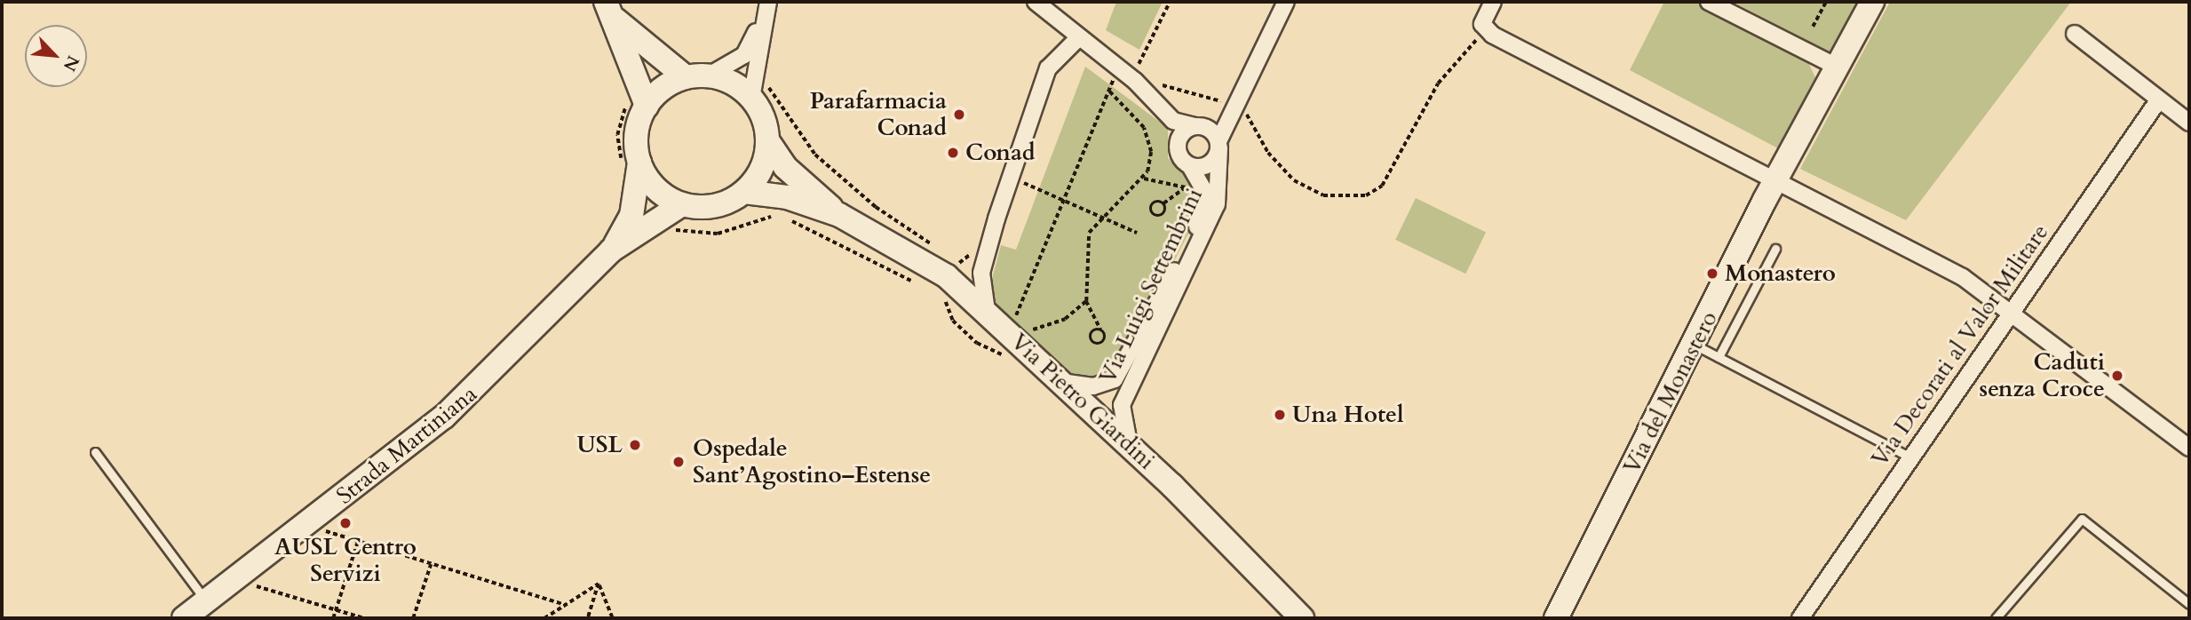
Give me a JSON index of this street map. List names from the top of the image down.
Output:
{
  "streets": {
    "main road": ["Via del Monastero", "Via Pietro Giardini", "Strada Martiniana"],
    "street": ["Via Luigi Settembrini", "Via Decorati al Valor Militare"]
  },
  "crossings": [
    ["Via Luigi Settembrini", "Via Pietro Giardini"],
    ["Via Pietro Giardini", "Strada Martiniana"]
  ],
  "places": [
    "Parafarmacia Conad",
    "Conad",
    "Monastero",
    "Caduti senza Croce",
    "Una Hotel",
    "USL",
    "Ospedale Sant’Agostino–Estense",
    "AUSL Centro Servizi"
  ],
  "north": "bottom right"
}
